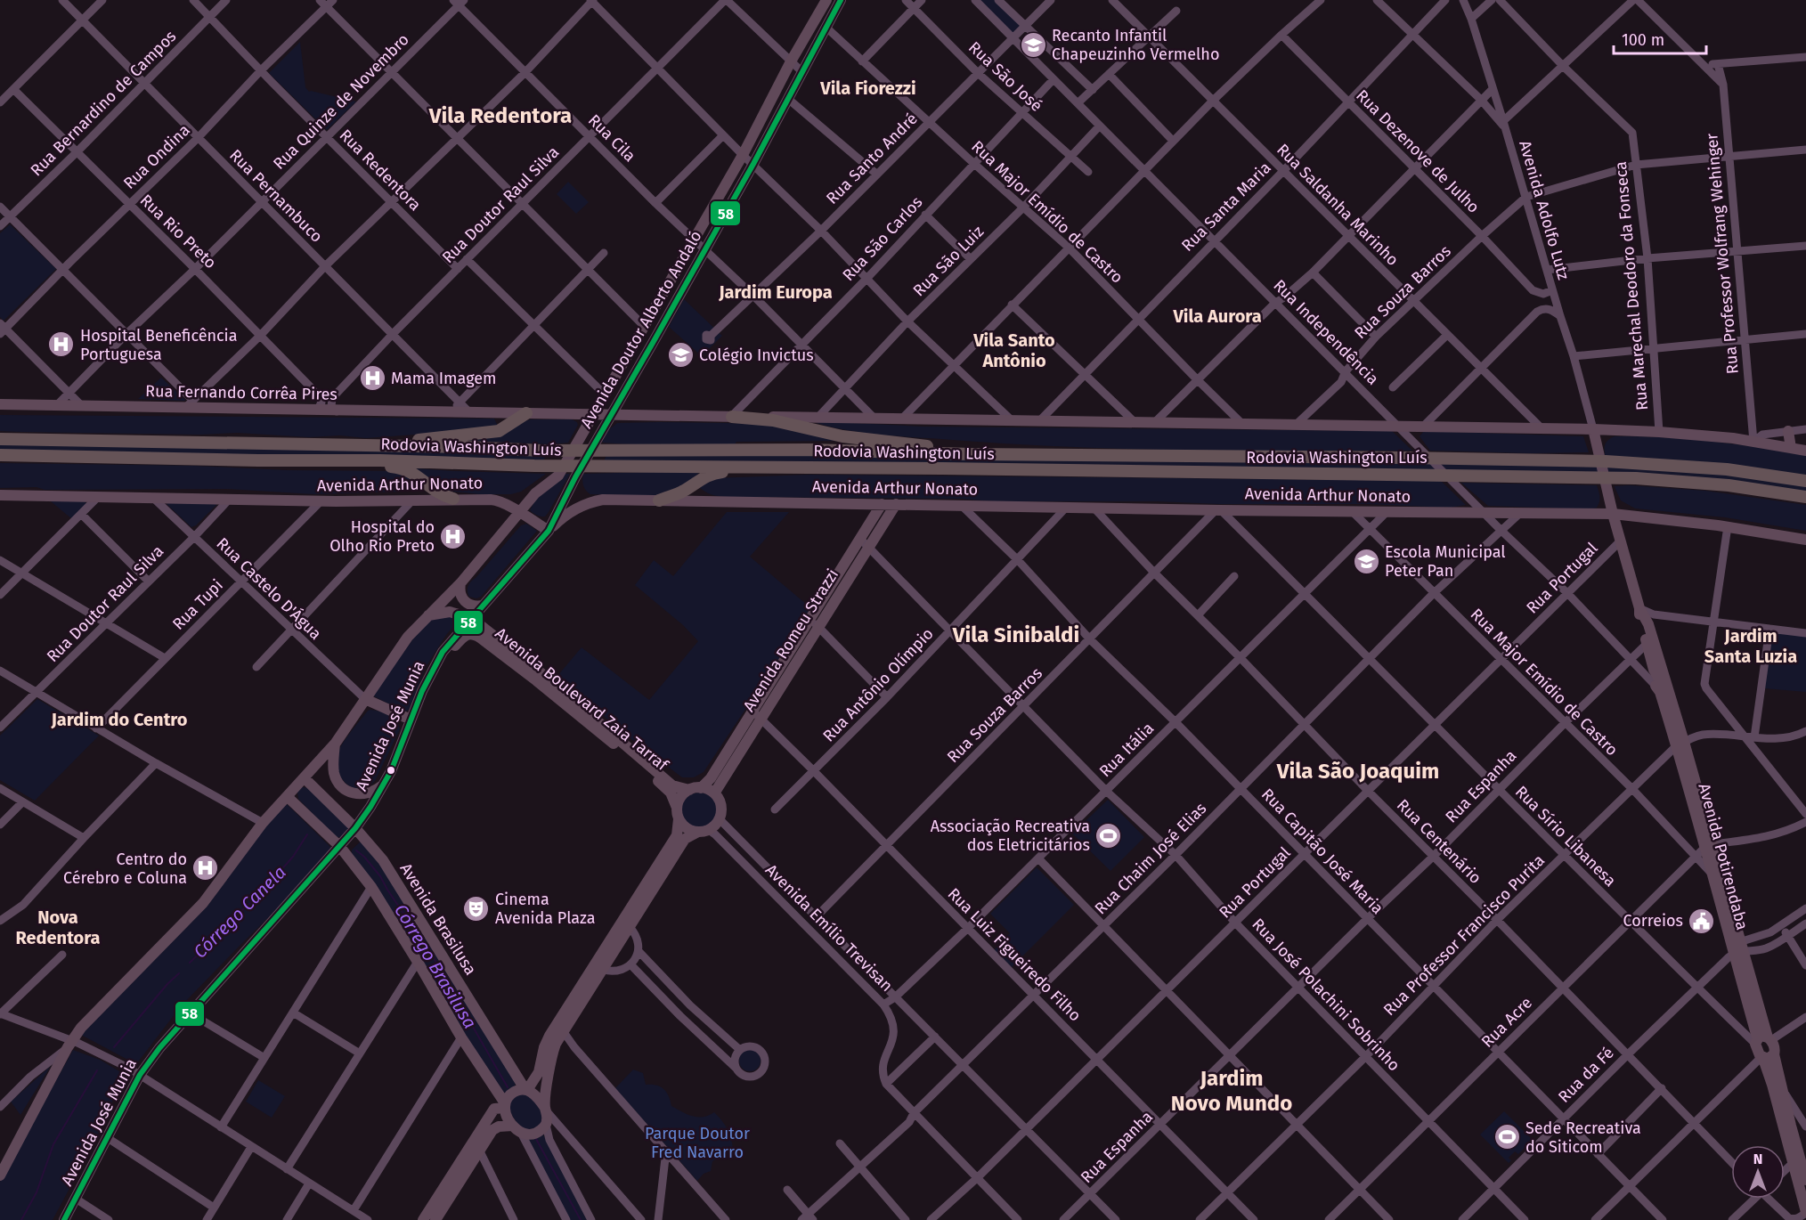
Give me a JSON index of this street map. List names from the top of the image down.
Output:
{
  "streets": {
    "highway": ["Rodovia Washington Luís"],
    "main road": [
      "Avenida Doutor Alberto Andaló",
      "Rua Fernando Corrêa Pires",
      "Avenida Arthur Nonato",
      "Avenida Romeu Strazzi",
      "Avenida Boulevard Zaia Tarraf",
      "Avenida José Munia",
      "Avenida Potirendaba",
      "Avenida Brasilusa"
    ],
    "street": [
      "Rua São José",
      "Rua Quinze de Novembro",
      "Rua Bernardino de Campos",
      "Rua Cila",
      "Rua Dezenove de Julho",
      "Rua Ondina",
      "Rua Santo André",
      "Rua Redentora",
      "Rua Pernambuco",
      "Rua Doutor Raul Silva",
      "Rua Saldanha Marinho",
      "Rua Santa Maria",
      "Avenida Adolfo Lutz",
      "Rua Major Emídio de Castro",
      "Rua Rio Preto",
      "Rua São Carlos",
      "Rua Professor Wolfrang Wehinger",
      "Rua São Luiz",
      "Rua Marechal Deodoro da Fonseca",
      "Rua Souza Barros",
      "Rua Independência",
      "Rua Portugal",
      "Rua Castelo D'Água",
      "Rua Tupi",
      "Rua Antônio Olímpio",
      "Rua Itália",
      "Rua Espanha",
      "Rua Sírio Libanesa",
      "Rua Centenário",
      "Rua Capitão José Maria",
      "Rua Chaim José Elias",
      "Avenida Emílio Trevisan",
      "Rua Professor Francisco Purita",
      "Rua Luiz Figueiredo Filho",
      "Rua José Polachini Sobrinho",
      "Rua Acre",
      "Rua da Fé"
    ]
  },
  "crossings": [
    ["Rua São José", "Rua Santo André"],
    ["Rua São José", "Rua São Carlos"],
    ["Rua São José", "Rua São Luiz"],
    ["Rua Quinze de Novembro", "Rua Cila"],
    ["Rua Quinze de Novembro", "Rua Redentora"],
    ["Rua Quinze de Novembro", "Rua Pernambuco"],
    ["Rua Quinze de Novembro", "Rua Rio Preto"],
    ["Rua Quinze de Novembro", "Rua Fernando Corrêa Pires"],
    ["Rua Bernardino de Campos", "Rua Redentora"],
    ["Rua Bernardino de Campos", "Rua Pernambuco"],
    ["Rua Bernardino de Campos", "Rua Rio Preto"],
    ["Rua Cila", "Rua Doutor Raul Silva"],
    ["Rua Cila", "Avenida Doutor Alberto Andaló"],
    ["Rua Dezenove de Julho", "Rua Santa Maria"],
    ["Rua Dezenove de Julho", "Rua Souza Barros"],
    ["Rua Ondina", "Rua Redentora"],
    ["Rua Ondina", "Rua Pernambuco"],
    ["Rua Ondina", "Rua Rio Preto"],
    ["Rua Santo André", "Rua Major Emídio de Castro"],
    ["Rua Santo André", "Rua Independência"],
    ["Rua Redentora", "Rua Doutor Raul Silva"],
    ["Rua Pernambuco", "Rua Doutor Raul Silva"],
    ["Rua Pernambuco", "Rua Fernando Corrêa Pires"],
    ["Rua Doutor Raul Silva", "Avenida Arthur Nonato"],
    ["Rua Doutor Raul Silva", "Rua Castelo D'Água"],
    ["Rua Saldanha Marinho", "Rua Santa Maria"],
    ["Rua Saldanha Marinho", "Rua Souza Barros"],
    ["Rua Saldanha Marinho", "Rua Fernando Corrêa Pires"],
    ["Rua Santa Maria", "Rua Major Emídio de Castro"],
    ["Rua Santa Maria", "Rua Independência"],
    ["Rua Santa Maria", "Rua Fernando Corrêa Pires"],
    ["Avenida Adolfo Lutz", "Rua Souza Barros"],
    ["Avenida Adolfo Lutz", "Rua Fernando Corrêa Pires"],
    ["Avenida Adolfo Lutz", "Avenida Potirendaba"],
    ["Rua Major Emídio de Castro", "Rua São Carlos"],
    ["Rua Major Emídio de Castro", "Rua São Luiz"],
    ["Rua Major Emídio de Castro", "Avenida Doutor Alberto Andaló"],
    ["Rua Major Emídio de Castro", "Rua Fernando Corrêa Pires"],
    ["Rua Major Emídio de Castro", "Avenida Arthur Nonato"],
    ["Rua Major Emídio de Castro", "Rua Portugal"],
    ["Rua Major Emídio de Castro", "Rua Itália"],
    ["Rua Major Emídio de Castro", "Rua Espanha"],
    ["Rua Major Emídio de Castro", "Avenida Potirendaba"],
    ["Rua Major Emídio de Castro", "Rua Chaim José Elias"],
    ["Rua Major Emídio de Castro", "Rua Professor Francisco Purita"],
    ["Rua Major Emídio de Castro", "Rua Acre"],
    ["Rua São Carlos", "Rua Independência"],
    ["Rua São Carlos", "Rua Fernando Corrêa Pires"],
    ["Rua Professor Wolfrang Wehinger", "Rua Fernando Corrêa Pires"],
    ["Rua São Luiz", "Rua Independência"],
    ["Rua São Luiz", "Rua Fernando Corrêa Pires"],
    ["Rua Marechal Deodoro da Fonseca", "Rua Fernando Corrêa Pires"],
    ["Rua Souza Barros", "Rua Independência"],
    ["Rua Souza Barros", "Rua Fernando Corrêa Pires"],
    ["Rua Souza Barros", "Avenida Arthur Nonato"],
    ["Rua Souza Barros", "Rua Sírio Libanesa"],
    ["Rua Souza Barros", "Rua Centenário"],
    ["Rua Souza Barros", "Rua Capitão José Maria"],
    ["Rua Souza Barros", "Avenida Emílio Trevisan"],
    ["Rua Souza Barros", "Rua Luiz Figueiredo Filho"],
    ["Rua Souza Barros", "Rua José Polachini Sobrinho"],
    ["Avenida Doutor Alberto Andaló", "Rua Fernando Corrêa Pires"],
    ["Avenida Doutor Alberto Andaló", "Avenida José Munia"],
    ["Rua Independência", "Rua Fernando Corrêa Pires"],
    ["Rua Independência", "Avenida Arthur Nonato"],
    ["Rua Independência", "Rua Portugal"],
    ["Rua Independência", "Rua Espanha"],
    ["Rua Independência", "Avenida Potirendaba"],
    ["Rua Independência", "Rua Chaim José Elias"],
    ["Rua Fernando Corrêa Pires", "Avenida Potirendaba"],
    ["Avenida Arthur Nonato", "Rua Castelo D'Água"],
    ["Avenida Arthur Nonato", "Rua Tupi"],
    ["Avenida Arthur Nonato", "Avenida Romeu Strazzi"],
    ["Avenida Arthur Nonato", "Rua Antônio Olímpio"],
    ["Avenida Arthur Nonato", "Avenida José Munia"],
    ["Avenida Arthur Nonato", "Rua Itália"],
    ["Avenida Arthur Nonato", "Rua Sírio Libanesa"],
    ["Avenida Arthur Nonato", "Rua Centenário"],
    ["Avenida Arthur Nonato", "Rua Capitão José Maria"],
    ["Avenida Arthur Nonato", "Avenida Potirendaba"],
    ["Avenida Arthur Nonato", "Rua Chaim José Elias"],
    ["Rua Portugal", "Rua Sírio Libanesa"],
    ["Rua Portugal", "Rua Centenário"],
    ["Rua Portugal", "Rua Capitão José Maria"],
    ["Rua Portugal", "Avenida Potirendaba"],
    ["Rua Portugal", "Avenida Emílio Trevisan"],
    ["Rua Portugal", "Rua Luiz Figueiredo Filho"],
    ["Rua Portugal", "Rua José Polachini Sobrinho"],
    ["Rua Castelo D'Água", "Rua Tupi"],
    ["Rua Castelo D'Água", "Avenida José Munia"],
    ["Avenida Romeu Strazzi", "Avenida Boulevard Zaia Tarraf"],
    ["Avenida Romeu Strazzi", "Avenida Emílio Trevisan"],
    ["Avenida Romeu Strazzi", "Rua Luiz Figueiredo Filho"],
    ["Avenida Romeu Strazzi", "Rua José Polachini Sobrinho"],
    ["Rua Antônio Olímpio", "Rua Capitão José Maria"],
    ["Rua Antônio Olímpio", "Rua Luiz Figueiredo Filho"],
    ["Rua Antônio Olímpio", "Rua José Polachini Sobrinho"],
    ["Avenida Boulevard Zaia Tarraf", "Avenida José Munia"],
    ["Avenida Boulevard Zaia Tarraf", "Avenida Emílio Trevisan"],
    ["Avenida José Munia", "Avenida Brasilusa"],
    ["Rua Itália", "Rua Sírio Libanesa"],
    ["Rua Itália", "Rua Centenário"],
    ["Rua Itália", "Rua Capitão José Maria"],
    ["Rua Itália", "Avenida Emílio Trevisan"],
    ["Rua Itália", "Rua Luiz Figueiredo Filho"],
    ["Rua Itália", "Rua José Polachini Sobrinho"],
    ["Rua Espanha", "Rua Sírio Libanesa"],
    ["Rua Espanha", "Rua Centenário"],
    ["Rua Espanha", "Rua Capitão José Maria"],
    ["Rua Espanha", "Avenida Potirendaba"],
    ["Rua Espanha", "Avenida Emílio Trevisan"],
    ["Rua Espanha", "Rua Luiz Figueiredo Filho"],
    ["Rua Espanha", "Rua José Polachini Sobrinho"],
    ["Rua Sírio Libanesa", "Avenida Potirendaba"],
    ["Rua Sírio Libanesa", "Rua Chaim José Elias"],
    ["Rua Sírio Libanesa", "Rua Professor Francisco Purita"],
    ["Rua Sírio Libanesa", "Rua Acre"],
    ["Rua Sírio Libanesa", "Rua da Fé"],
    ["Rua Centenário", "Rua Chaim José Elias"],
    ["Rua Centenário", "Rua Professor Francisco Purita"],
    ["Rua Centenário", "Rua Acre"],
    ["Rua Centenário", "Rua da Fé"],
    ["Rua Capitão José Maria", "Rua Chaim José Elias"],
    ["Rua Capitão José Maria", "Rua Professor Francisco Purita"],
    ["Rua Capitão José Maria", "Rua Acre"],
    ["Rua Capitão José Maria", "Rua da Fé"],
    ["Avenida Potirendaba", "Rua Professor Francisco Purita"],
    ["Avenida Potirendaba", "Rua Acre"],
    ["Avenida Potirendaba", "Rua da Fé"],
    ["Rua Chaim José Elias", "Avenida Emílio Trevisan"],
    ["Rua Chaim José Elias", "Rua Luiz Figueiredo Filho"],
    ["Rua Chaim José Elias", "Rua José Polachini Sobrinho"],
    ["Rua Professor Francisco Purita", "Rua Luiz Figueiredo Filho"],
    ["Rua Professor Francisco Purita", "Rua José Polachini Sobrinho"],
    ["Rua José Polachini Sobrinho", "Rua Acre"],
    ["Rua José Polachini Sobrinho", "Rua da Fé"]
  ],
  "districts": [
    "Vila Fiorezzi",
    "Vila Redentora",
    "Jardim Europa",
    "Vila Aurora",
    "Vila Santo Antônio",
    "Vila Sinibaldi",
    "Jardim Santa Luzia",
    "Jardim do Centro",
    "Vila São Joaquim",
    "Nova Redentora",
    "Jardim Novo Mundo"
  ],
  "water": ["Córrego Canela", "Córrego Brasilusa"],
  "parks": ["Parque Doutor Fred Navarro"],
  "places": {
    "school or university": ["Recanto Infantil Chapeuzinho Vermelho", "Colégio Invictus", "Escola Municipal Peter Pan"],
    "hospital": [
      "Hospital Beneficência Portuguesa",
      "Mama Imagem",
      "Hospital do Olho Rio Preto",
      "Centro do Cérebro e Coluna"
    ],
    "sports": ["Associação Recreativa dos Eletricitários", "Sede Recreativa do Siticom"],
    "theatre": ["Cinema Avenida Plaza"],
    "public building": ["Correios"]
  },
  "lines": ["transit line 58"],
  "scale_bar": "100 m",
  "north": "top"
}
